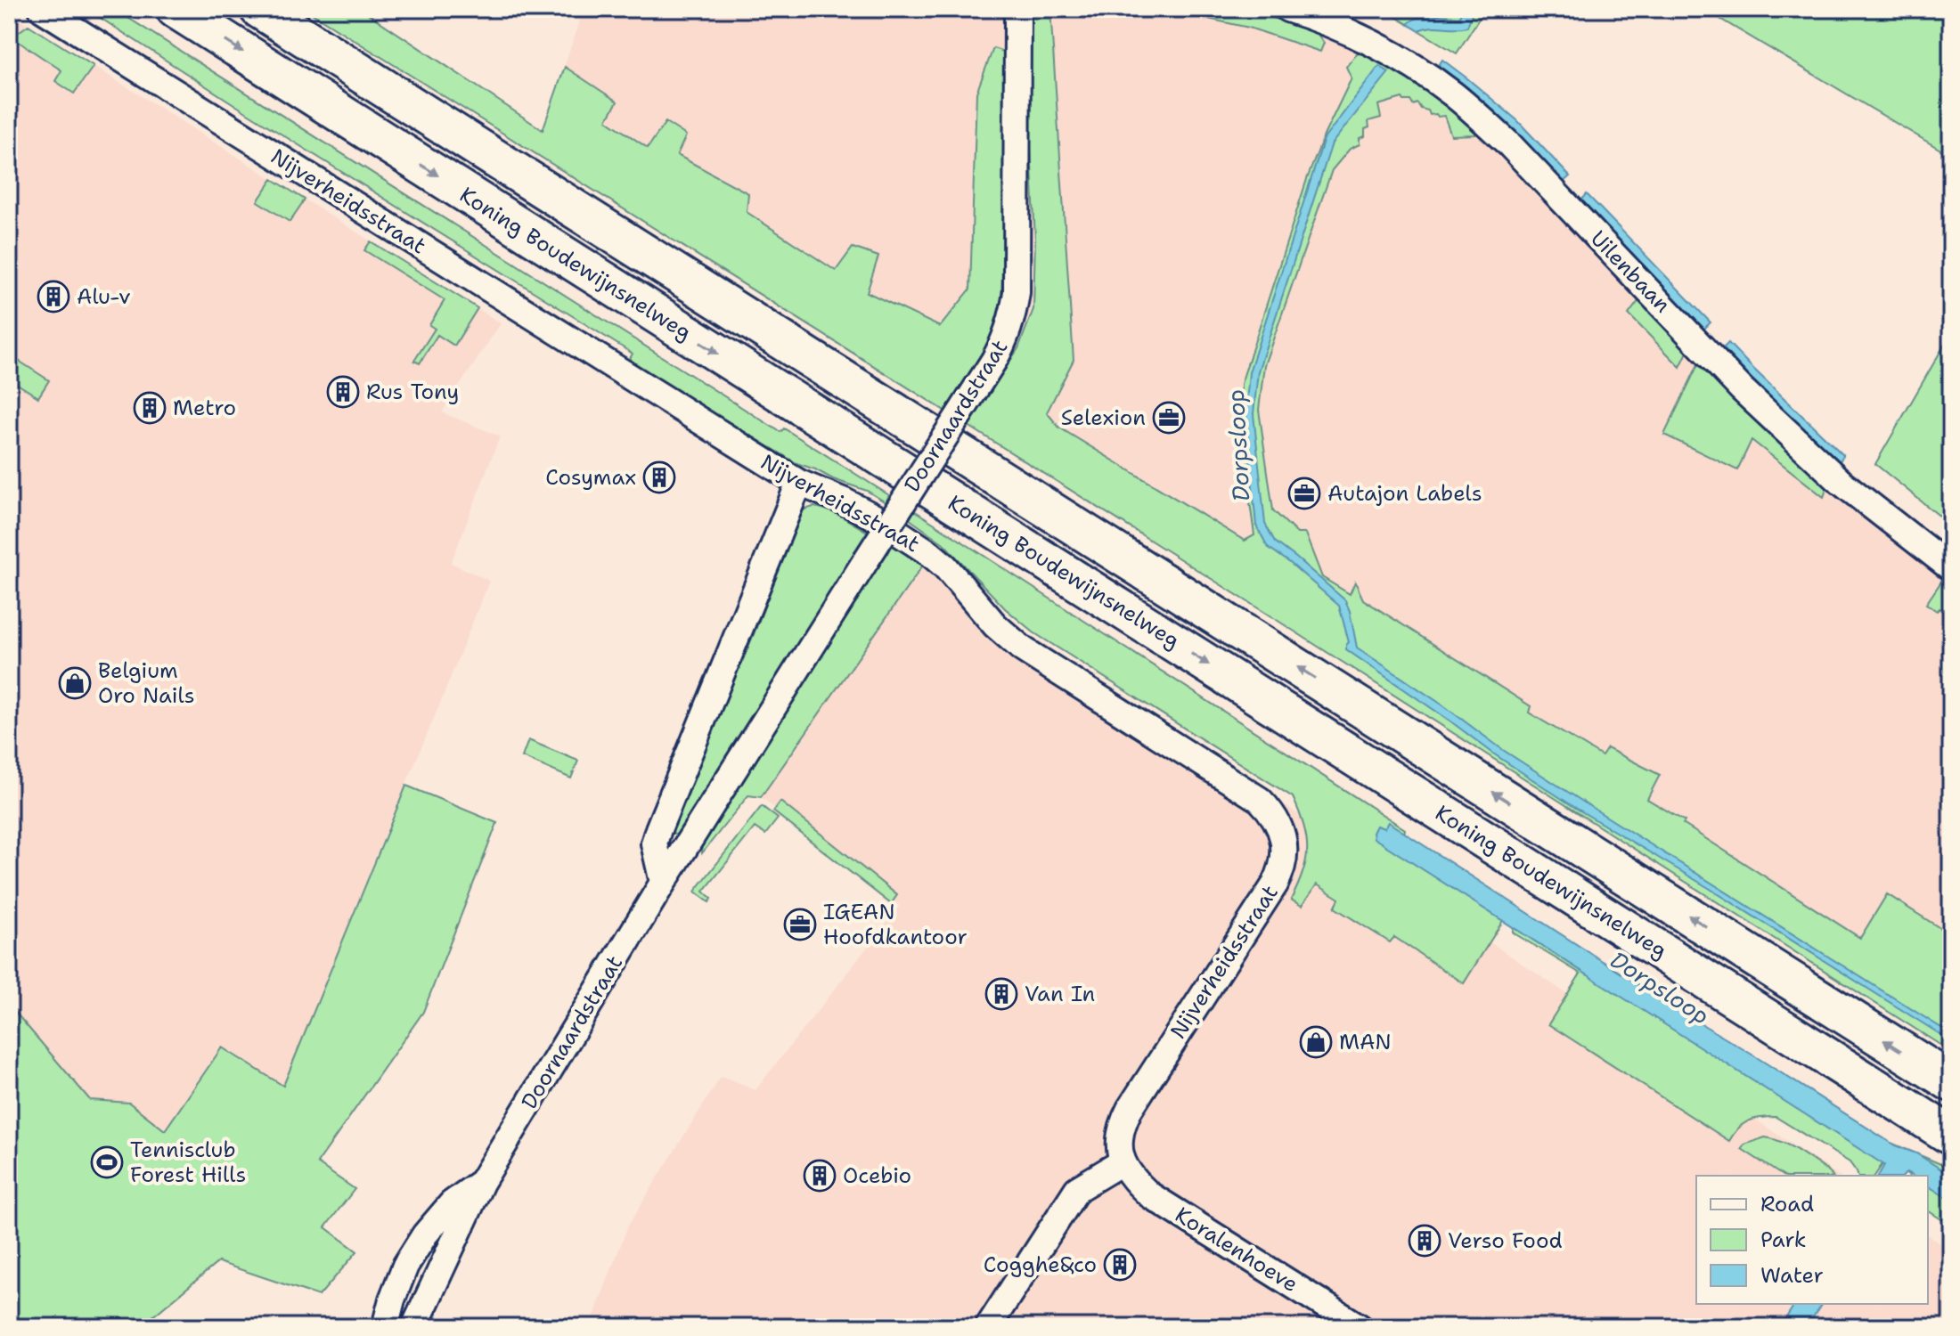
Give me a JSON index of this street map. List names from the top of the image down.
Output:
{
  "streets": {
    "highway": ["Koning Boudewijnsnelweg"],
    "street": [
      "Nijverheidsstraat",
      "Uilenbaan",
      "Doornaardstraat",
      "Koralenhoeve"
    ]
  },
  "crossings": [
    ["Nijverheidsstraat", "Koralenhoeve"]
  ],
  "water": ["Dorpsloop"],
  "places": {
    "building": [
      "Alu-v",
      "Rus Tony",
      "Metro",
      "Cosymax",
      "Van In",
      "Ocebio",
      "Verso Food",
      "Cogghe&co"
    ],
    "office": ["Selexion", "Autajon Labels", "IGEAN Hoofdkantoor"],
    "shop": ["Belgium Oro Nails", "MAN"],
    "sports": ["Tennisclub Forest Hills"]
  },
  "legend": ["Road", "Park", "Water"]
}
